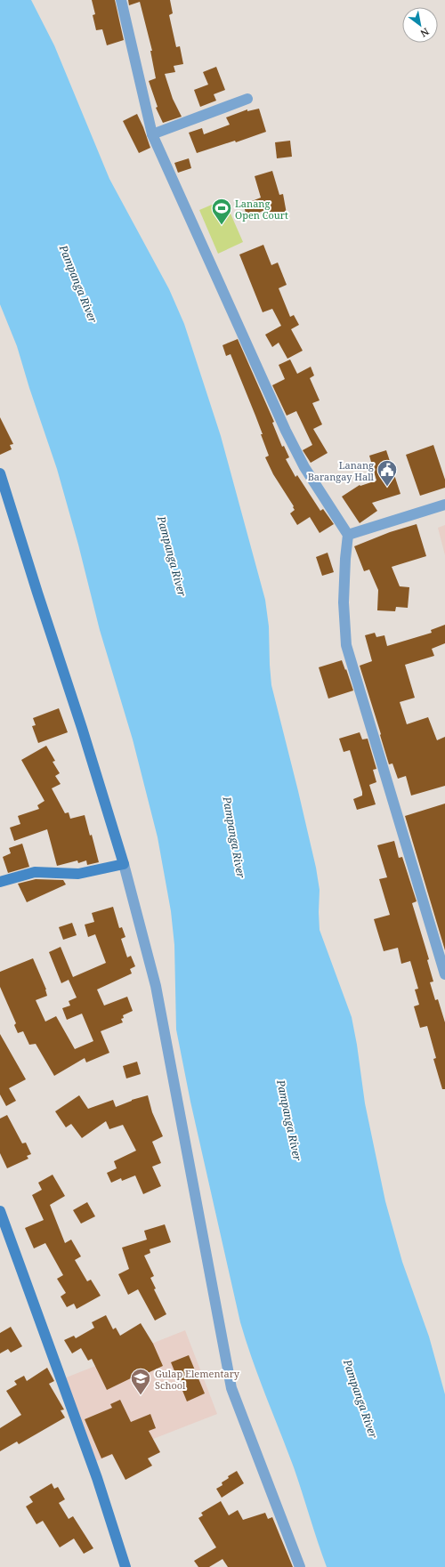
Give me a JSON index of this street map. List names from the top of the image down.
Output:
{
  "water": ["Pampanga River"],
  "places": {
    "sports": ["Lanang Open Court"],
    "public building": ["Lanang Barangay Hall"],
    "school or university": ["Gulap Elementary School"]
  },
  "north": "bottom right"
}
